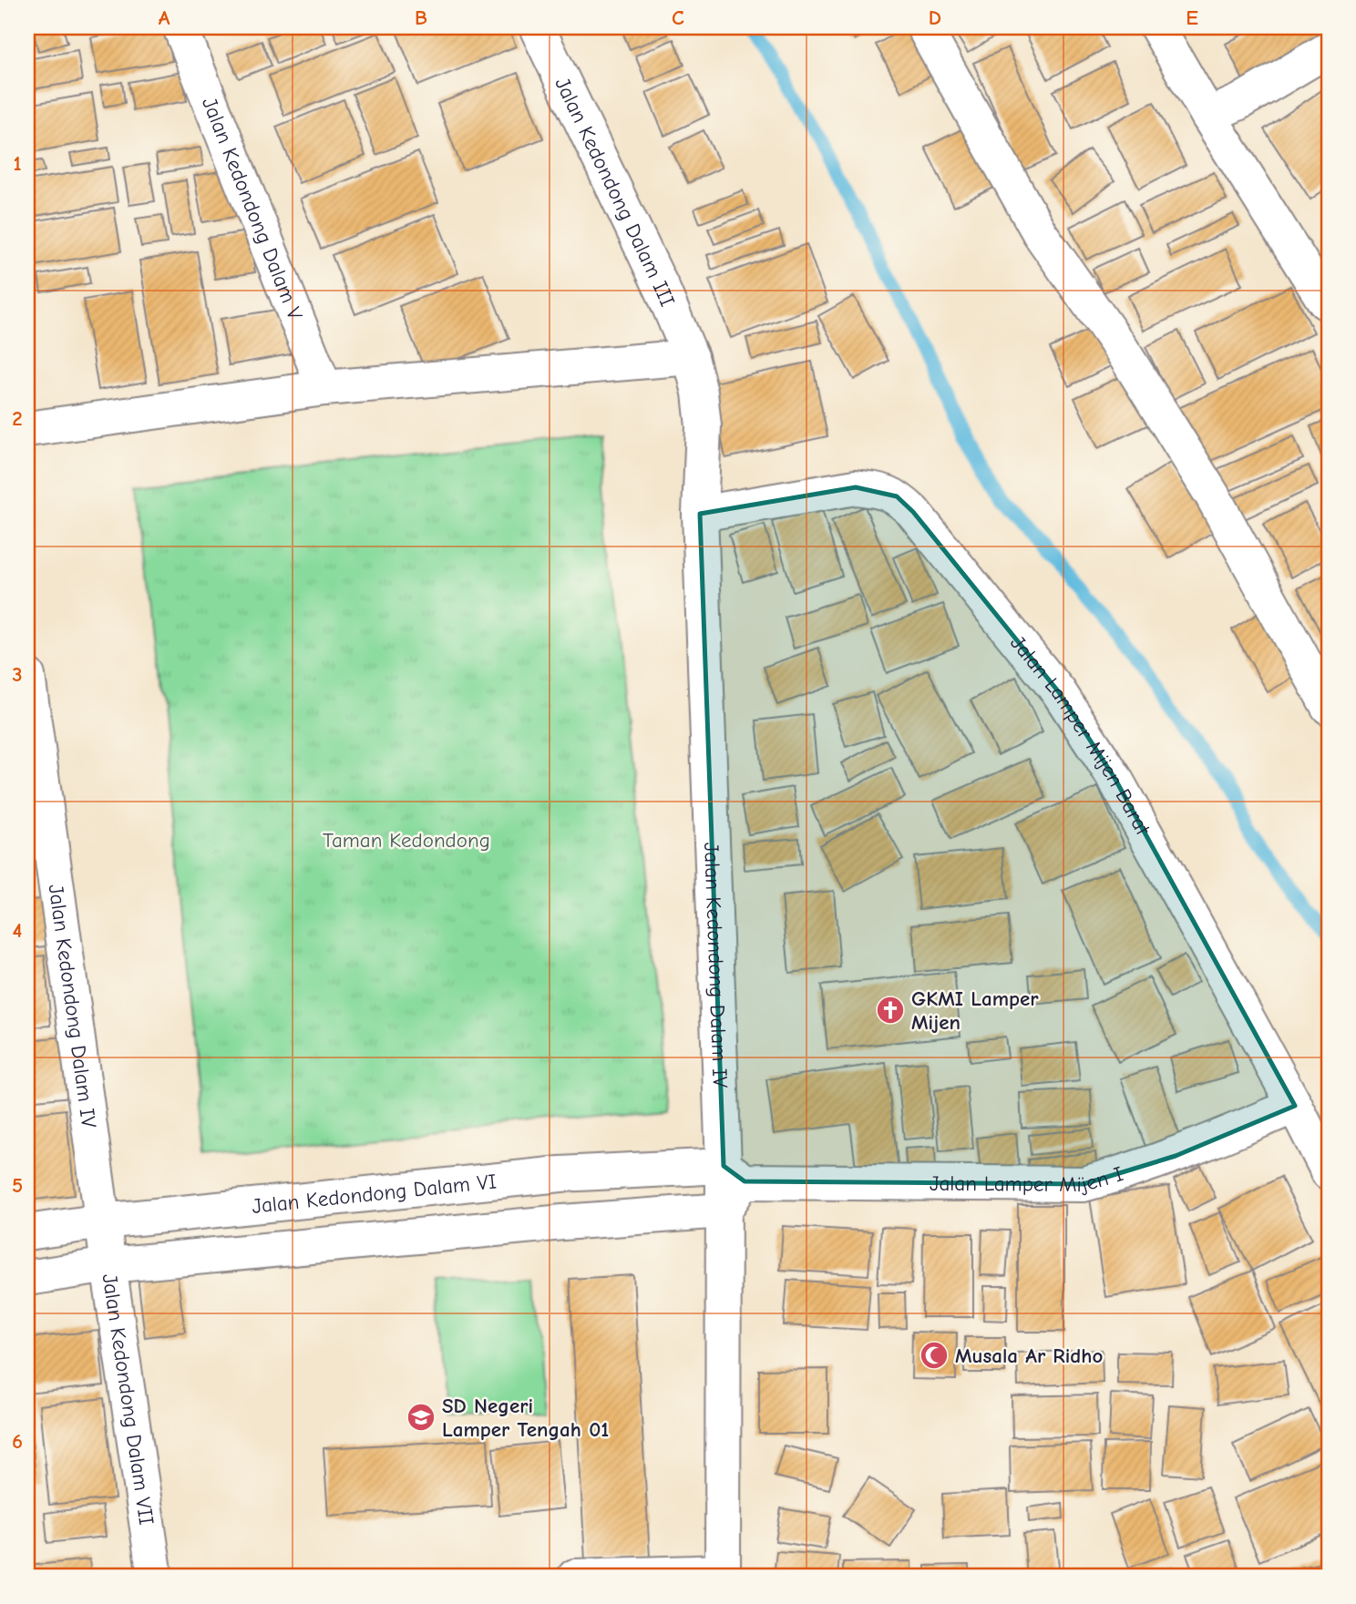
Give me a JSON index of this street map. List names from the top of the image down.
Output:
{
  "streets": {
    "street": [
      "Jalan Kedondong Dalam III",
      "Jalan Kedondong Dalam V",
      "Jalan Lamper Mijen Barat",
      "Jalan Kedondong Dalam IV",
      "Jalan Lamper Mijen I",
      "Jalan Kedondong Dalam VI",
      "Jalan Kedondong Dalam VII"
    ]
  },
  "crossings": [
    ["Jalan Kedondong Dalam III", "Jalan Kedondong Dalam IV"],
    ["Jalan Lamper Mijen Barat", "Jalan Kedondong Dalam IV"],
    ["Jalan Lamper Mijen Barat", "Jalan Lamper Mijen I"],
    ["Jalan Kedondong Dalam IV", "Jalan Lamper Mijen I"],
    ["Jalan Kedondong Dalam IV", "Jalan Kedondong Dalam VI"],
    ["Jalan Kedondong Dalam IV", "Jalan Kedondong Dalam VII"],
    ["Jalan Lamper Mijen I", "Jalan Kedondong Dalam VI"],
    ["Jalan Kedondong Dalam VI", "Jalan Kedondong Dalam VII"]
  ],
  "parks": ["Taman Kedondong"],
  "places": {
    "church": ["GKMI Lamper Mijen"],
    "mosque": ["Musala Ar Ridho"],
    "school or university": ["SD Negeri Lamper Tengah 01"]
  },
  "grid": {
    "columns": [
      "A",
      "B",
      "C",
      "D",
      "E"
    ],
    "rows": [
      "1",
      "2",
      "3",
      "4",
      "5",
      "6"
    ]
  }
}
